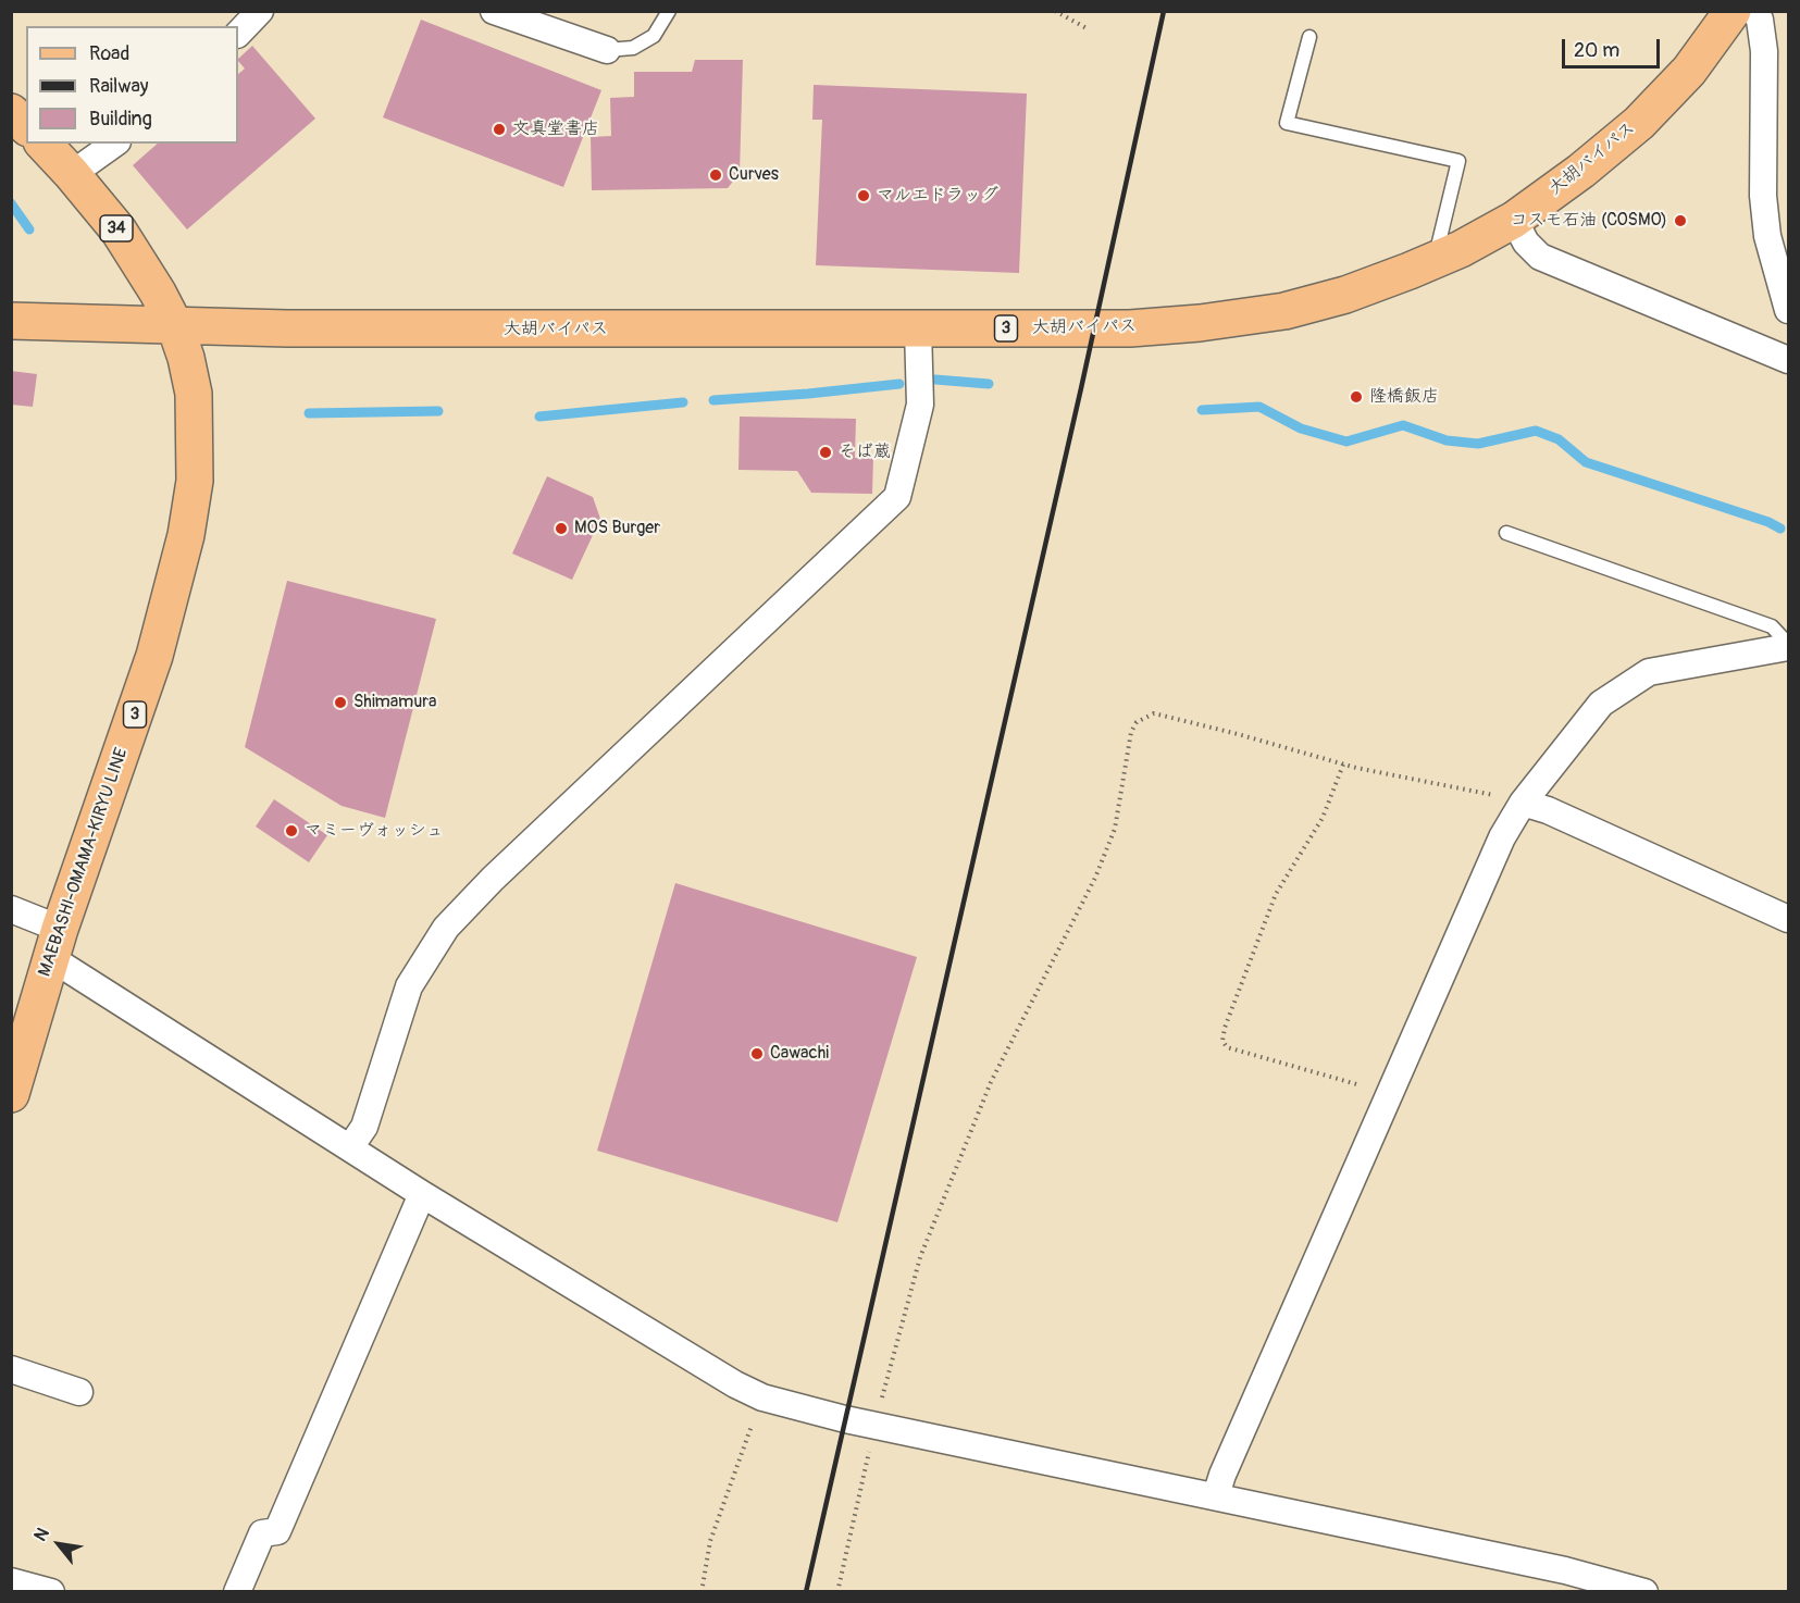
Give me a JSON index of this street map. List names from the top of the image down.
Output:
{
  "streets": {
    "main road": [
      "大胡バイパス",
      "34",
      "3",
      "MAEBASHI-OMAMA-KIRYU LINE"
    ]
  },
  "crossings": [
    ["大胡バイパス", "34"],
    ["大胡バイパス", "MAEBASHI-OMAMA-KIRYU LINE"],
    ["34", "MAEBASHI-OMAMA-KIRYU LINE"]
  ],
  "places": [
    "文真堂書店",
    "Curves",
    "マルエドラッグ",
    "コスモ石油 (COSMO)",
    "隆橋飯店",
    "そば蔵",
    "MOS Burger",
    "Shimamura",
    "マミーヴォッシュ",
    "Cawachi"
  ],
  "legend": ["Road", "Railway", "Building"],
  "scale_bar": "20 m",
  "north": "top left"
}
